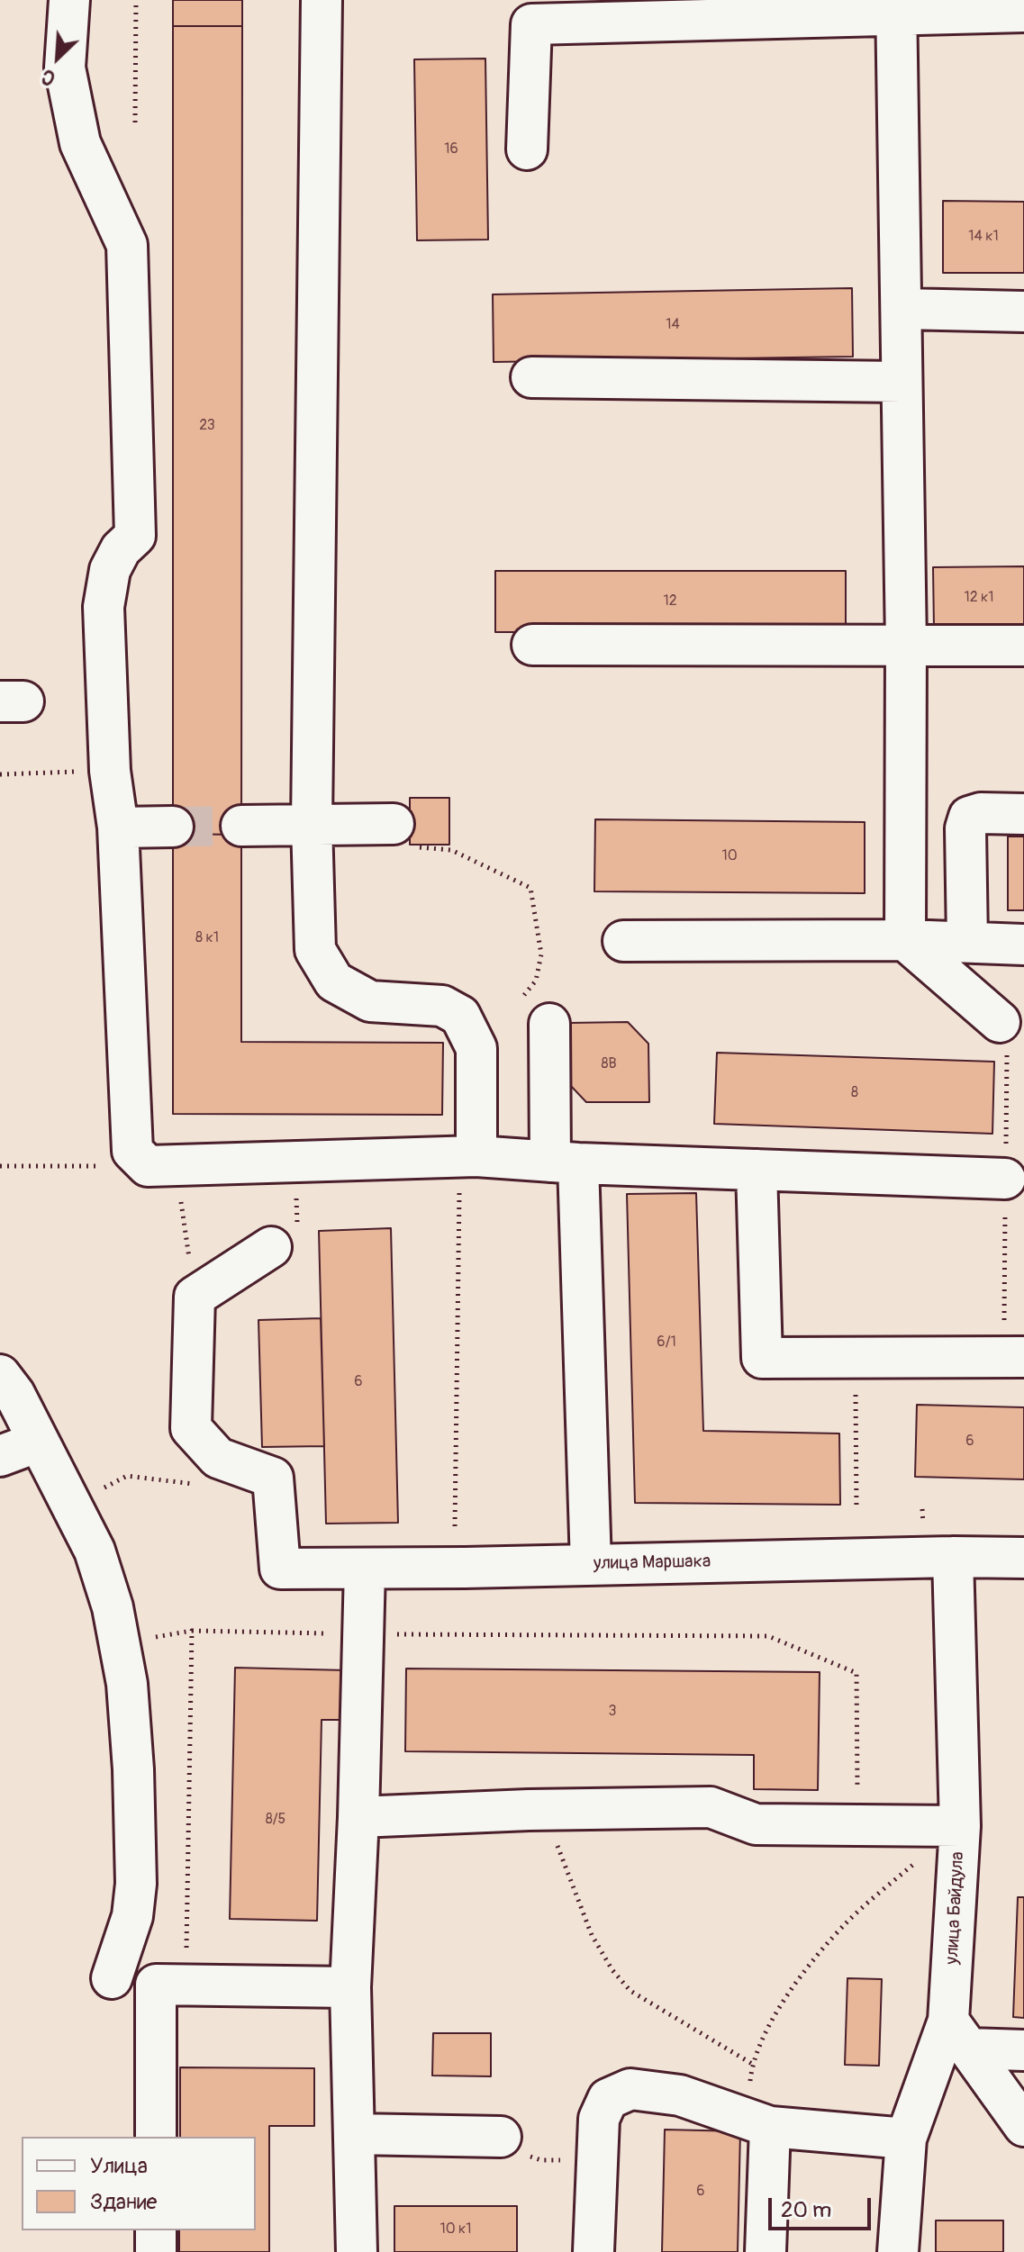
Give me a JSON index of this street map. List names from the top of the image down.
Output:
{
  "streets": {
    "street": ["улица Маршака", "улица Байдула"]
  },
  "crossings": [
    ["улица Маршака", "улица Байдула"]
  ],
  "house_numbers": [
    "16",
    "14 к1",
    "14",
    "23",
    "12 к1",
    "12",
    "10",
    "8 к1",
    "8В",
    "8",
    "6/1",
    "6",
    "6",
    "3",
    "8/5",
    "6",
    "10 к1"
  ],
  "legend": ["Улица", "Здание"],
  "scale_bar": "20 m",
  "north": "bottom left"
}
